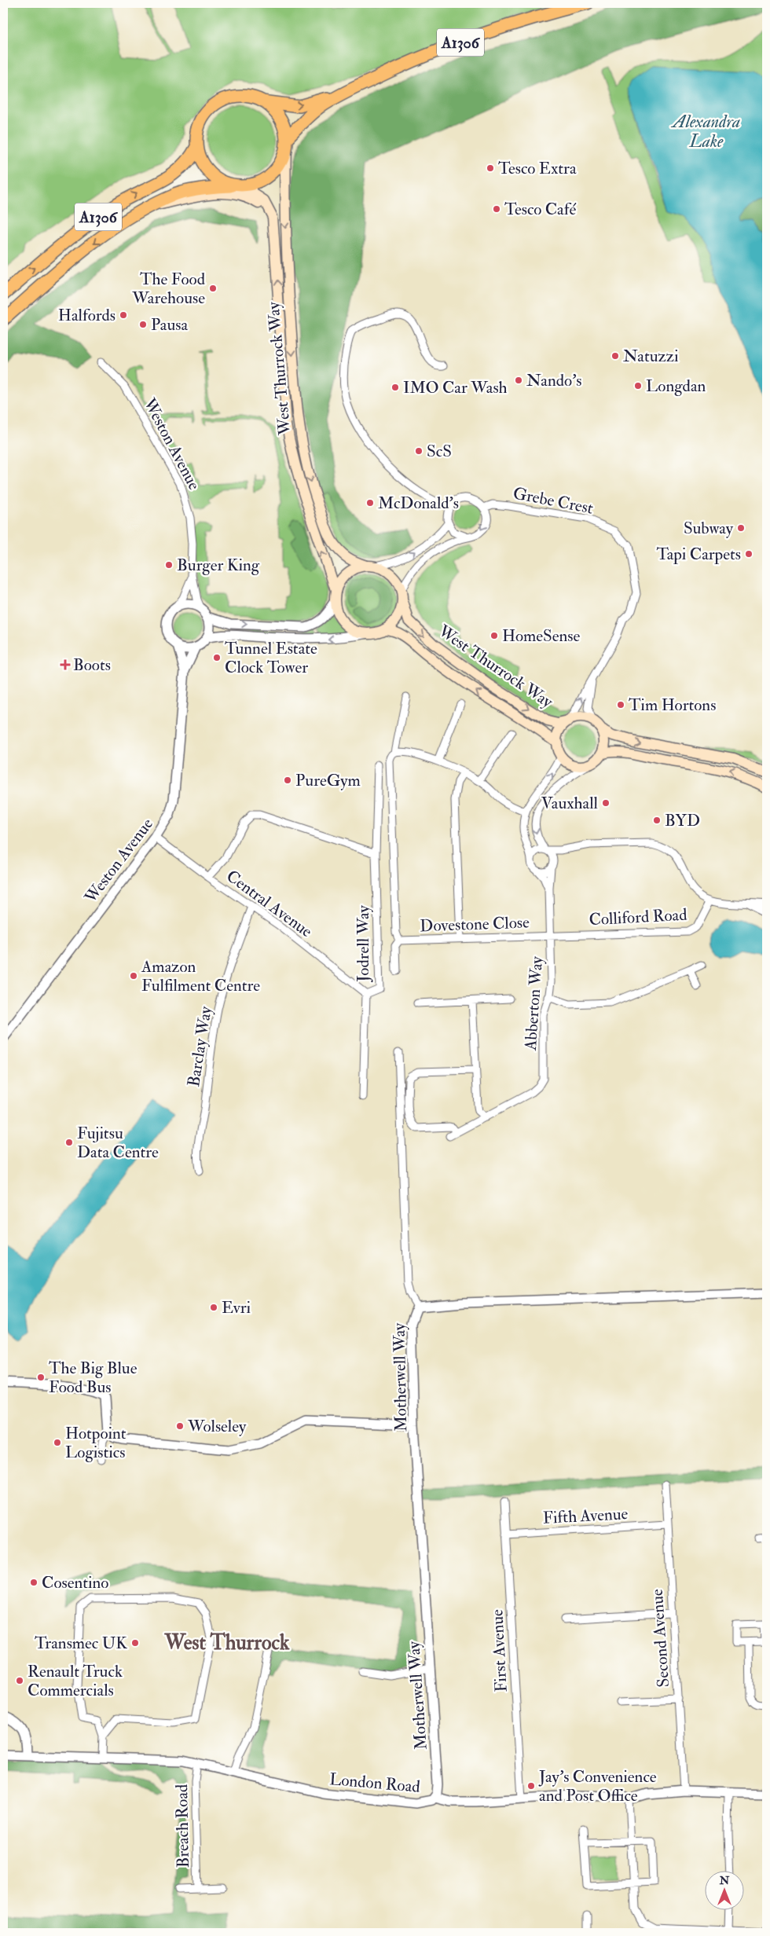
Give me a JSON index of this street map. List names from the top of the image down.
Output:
{
  "streets": {
    "main road": ["A1306", "West Thurrock Way"],
    "street": [
      "Weston Avenue",
      "Grebe Crest",
      "Central Avenue",
      "Colliford Road",
      "Dovestone Close",
      "Jodrell Way",
      "Abberton Way",
      "Barclay Way",
      "Motherwell Way",
      "Fifth Avenue",
      "Second Avenue",
      "First Avenue",
      "London Road",
      "Breach Road"
    ]
  },
  "crossings": [
    ["A1306", "West Thurrock Way"],
    ["West Thurrock Way", "Grebe Crest"],
    ["Weston Avenue", "Central Avenue"],
    ["Central Avenue", "Jodrell Way"],
    ["Central Avenue", "Barclay Way"],
    ["Colliford Road", "Dovestone Close"],
    ["Colliford Road", "Abberton Way"],
    ["Dovestone Close", "Abberton Way"],
    ["Motherwell Way", "London Road"],
    ["Fifth Avenue", "Second Avenue"],
    ["Fifth Avenue", "First Avenue"],
    ["Second Avenue", "London Road"],
    ["First Avenue", "London Road"],
    ["London Road", "Breach Road"]
  ],
  "districts": ["West Thurrock"],
  "water": ["Alexandra Lake"],
  "places": {
    "other": [
      "Tesco Extra",
      "Tesco Café",
      "The Food Warehouse",
      "Halfords",
      "Pausa",
      "Natuzzi",
      "Nando's",
      "Longdan",
      "IMO Car Wash",
      "ScS",
      "McDonald's",
      "Subway",
      "Tapi Carpets",
      "Burger King",
      "HomeSense",
      "Tunnel Estate Clock Tower",
      "Tim Hortons",
      "PureGym",
      "Vauxhall",
      "BYD",
      "Amazon Fulfilment Centre",
      "Fujitsu Data Centre",
      "Evri",
      "The Big Blue Food Bus",
      "Wolseley",
      "Hotpoint Logistics",
      "Cosentino",
      "Transmec UK",
      "Renault Truck Commercials",
      "Jay's Convenience and Post Office"
    ],
    "health": ["Boots"]
  },
  "north": "top"
}
